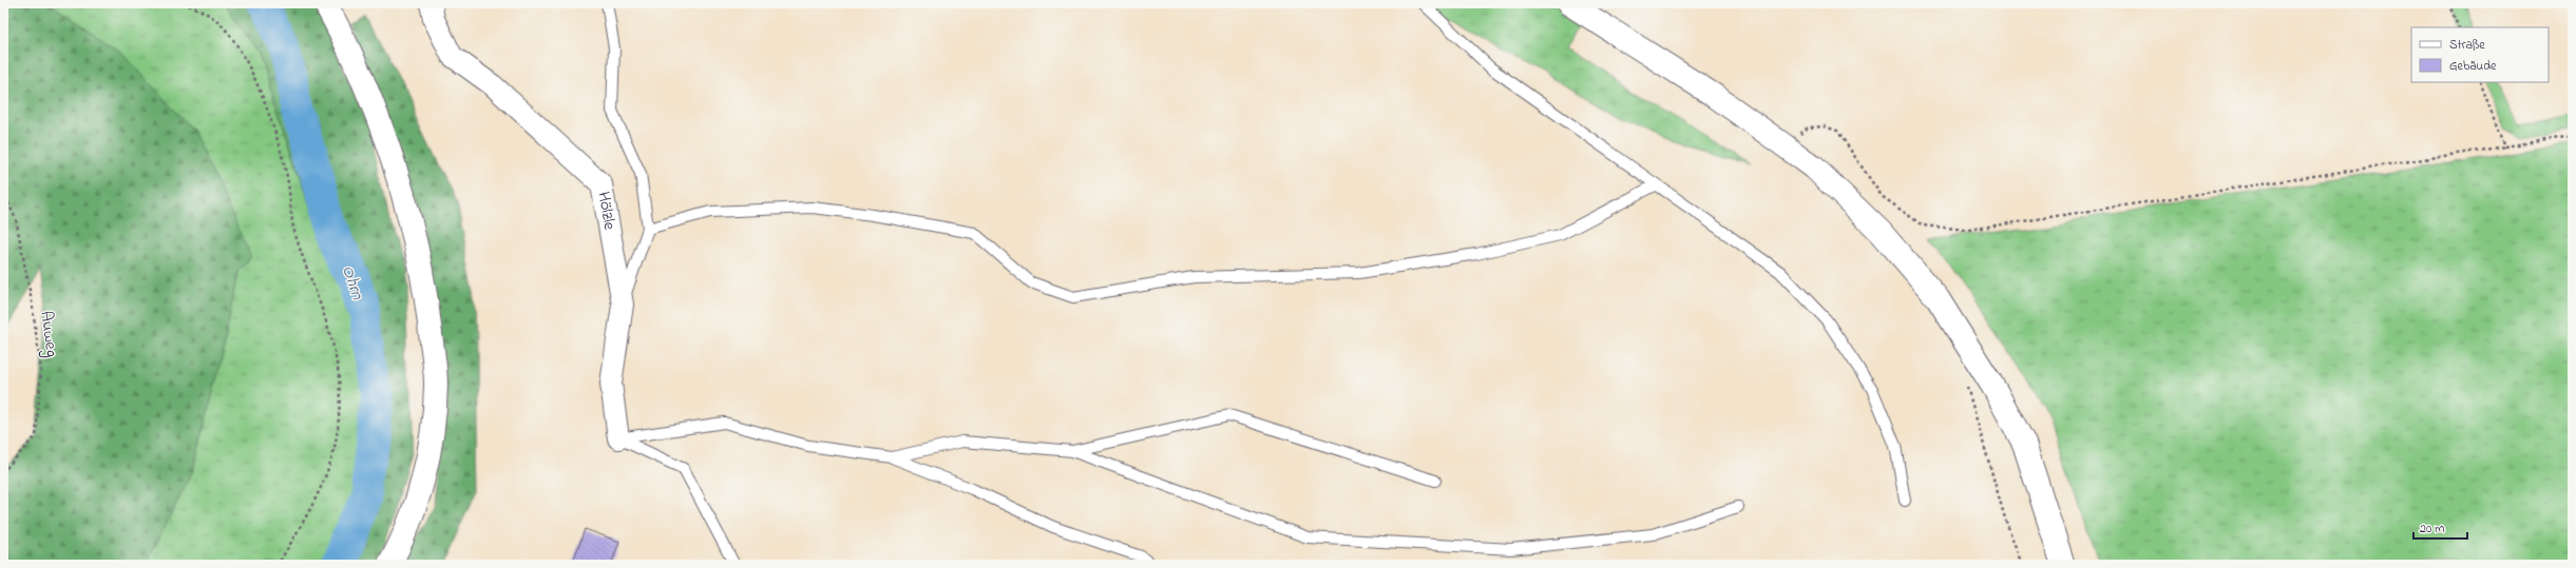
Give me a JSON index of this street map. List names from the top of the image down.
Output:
{
  "streets": {
    "street": ["Hölzle"],
    "path": ["Auweg"]
  },
  "water": ["Ohrn"],
  "legend": ["Straße", "Gebäude"],
  "scale_bar": "20 m"
}
